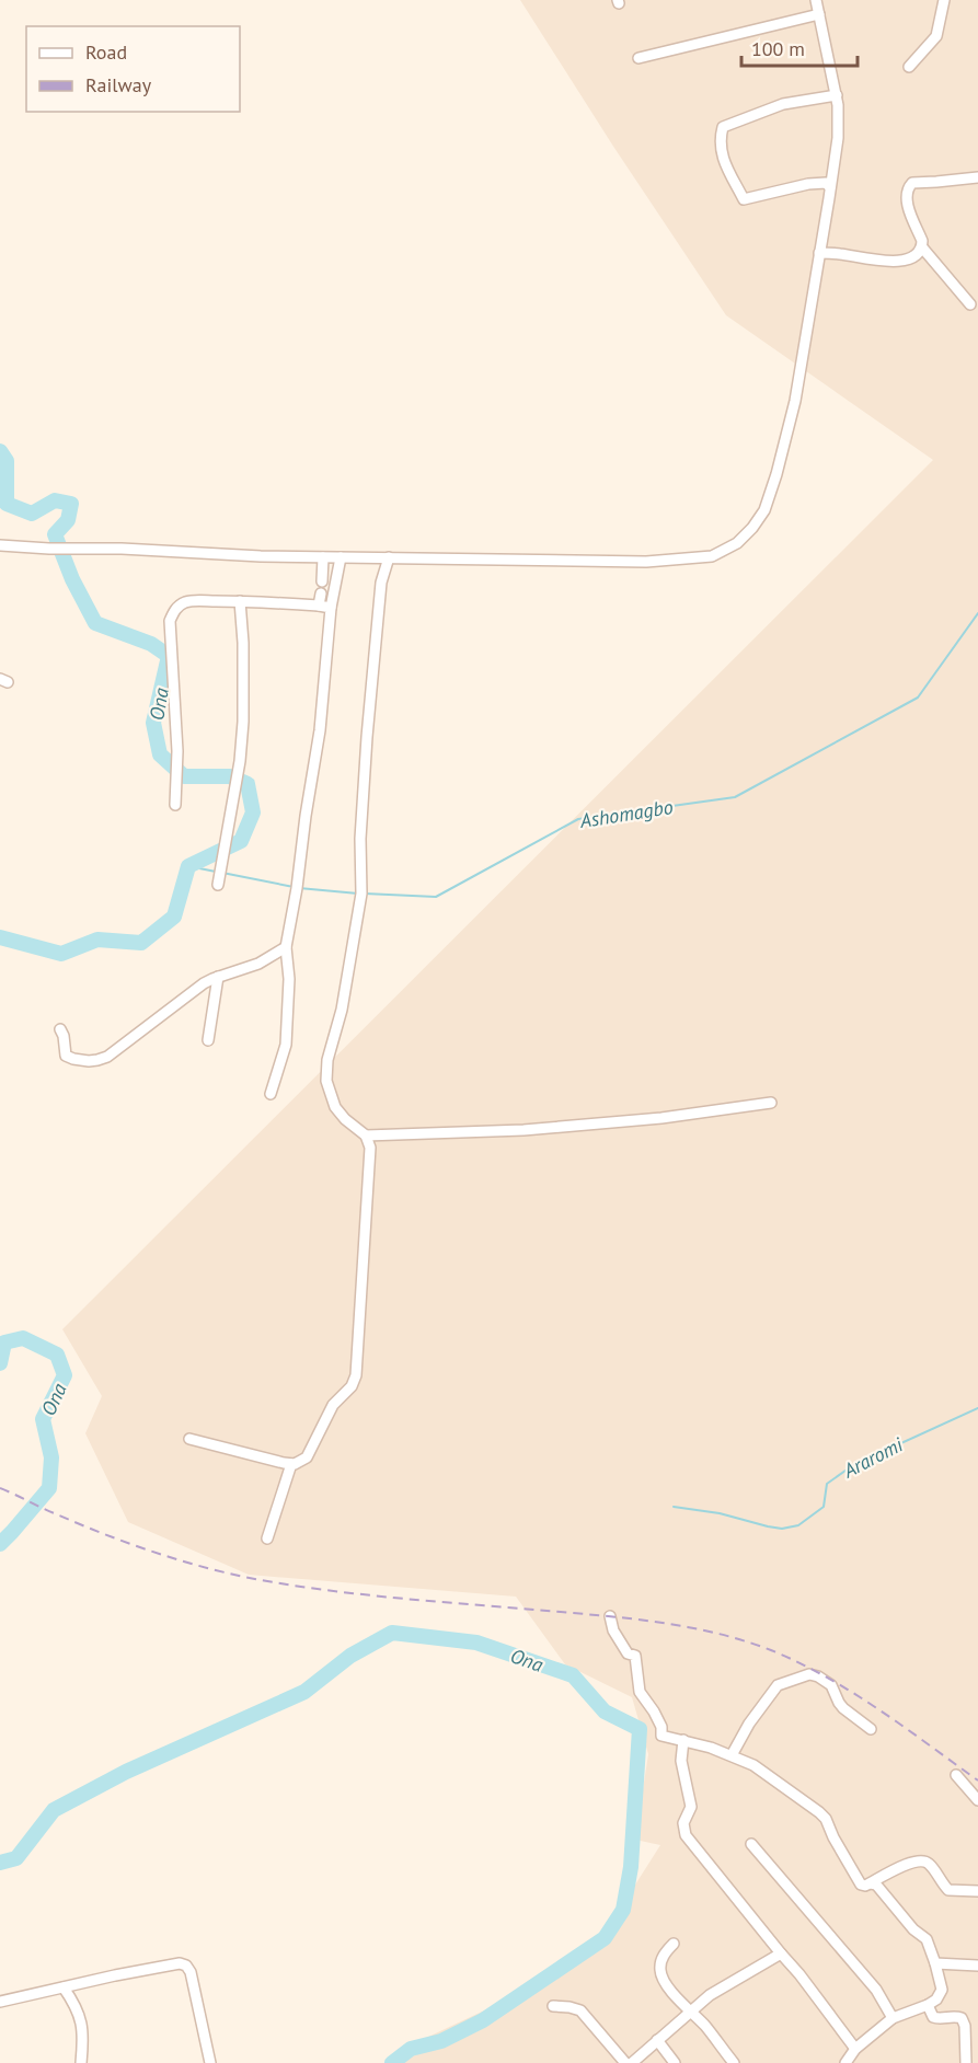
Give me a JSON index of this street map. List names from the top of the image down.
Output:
{
  "water": ["Ona", "Ashomagbo", "Araromi"],
  "legend": ["Road", "Railway"],
  "scale_bar": "100 m"
}
